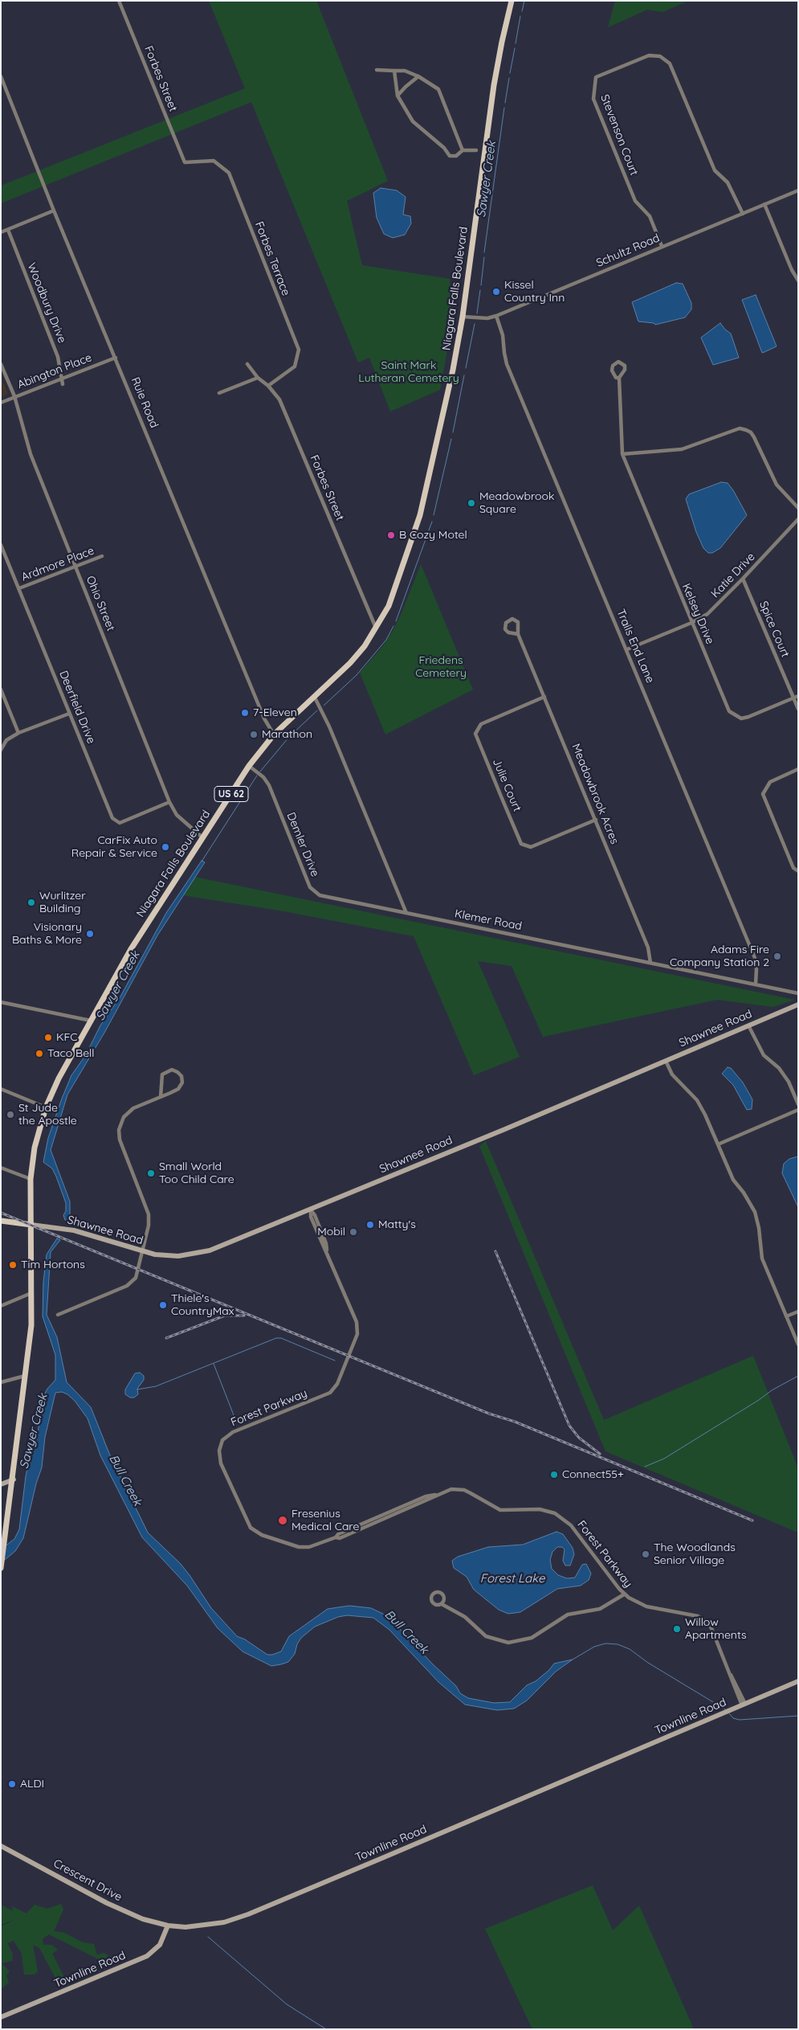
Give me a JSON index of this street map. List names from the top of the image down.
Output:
{
  "streets": {
    "main road": ["Niagara Falls Boulevard", "US 62"],
    "street": [
      "Forbes Street",
      "Stevenson Court",
      "Schultz Road",
      "Forbes Terrace",
      "Woodbury Drive",
      "Abington Place",
      "Ruie Road",
      "Ardmore Place",
      "Katie Drive",
      "Ohio Street",
      "Kelsey Drive",
      "Spice Court",
      "Trails End Lane",
      "Deerfield Drive",
      "Julie Court",
      "Meadowbrook Acres",
      "Demler Drive",
      "Klemer Road",
      "Shawnee Road",
      "Forest Parkway",
      "Townline Road",
      "Crescent Drive"
    ]
  },
  "crossings": [
    ["Forbes Street", "Forbes Terrace"],
    ["Forbes Street", "Niagara Falls Boulevard"],
    ["Stevenson Court", "Schultz Road"],
    ["Schultz Road", "Niagara Falls Boulevard"],
    ["Schultz Road", "Trails End Lane"],
    ["Niagara Falls Boulevard", "Ruie Road"],
    ["Niagara Falls Boulevard", "Ohio Street"],
    ["Niagara Falls Boulevard", "Demler Drive"],
    ["Niagara Falls Boulevard", "Shawnee Road"],
    ["Woodbury Drive", "Abington Place"],
    ["Abington Place", "Ruie Road"],
    ["Abington Place", "Ohio Street"],
    ["Ardmore Place", "Ohio Street"],
    ["Ardmore Place", "Deerfield Drive"],
    ["Katie Drive", "Kelsey Drive"],
    ["Katie Drive", "Spice Court"],
    ["Katie Drive", "Trails End Lane"],
    ["Ohio Street", "Deerfield Drive"],
    ["Kelsey Drive", "Spice Court"],
    ["Trails End Lane", "Klemer Road"],
    ["Julie Court", "Meadowbrook Acres"],
    ["Meadowbrook Acres", "Klemer Road"],
    ["Demler Drive", "Klemer Road"],
    ["Shawnee Road", "Forest Parkway"],
    ["Forest Parkway", "Townline Road"],
    ["Townline Road", "Crescent Drive"]
  ],
  "water": ["Sawyer Creek", "Bull Creek", "Forest Lake"],
  "parks": ["Saint Mark Lutheran Cemetery", "Friedens Cemetery"],
  "places": [
    "Kissel Country Inn",
    "Meadowbrook Square",
    "B Cozy Motel",
    "7-Eleven",
    "Marathon",
    "CarFix Auto Repair & Service",
    "Wurlitzer Building",
    "Visionary Baths & More",
    "Adams Fire Company Station 2",
    "KFC",
    "Taco Bell",
    "St Jude the Apostle",
    "Small World Too Child Care",
    "Matty's",
    "Mobil",
    "Tim Hortons",
    "Thiele's CountryMax",
    "Connect55+",
    "Fresenius Medical Care",
    "The Woodlands Senior Village",
    "Willow Apartments",
    "ALDI"
  ]
}
